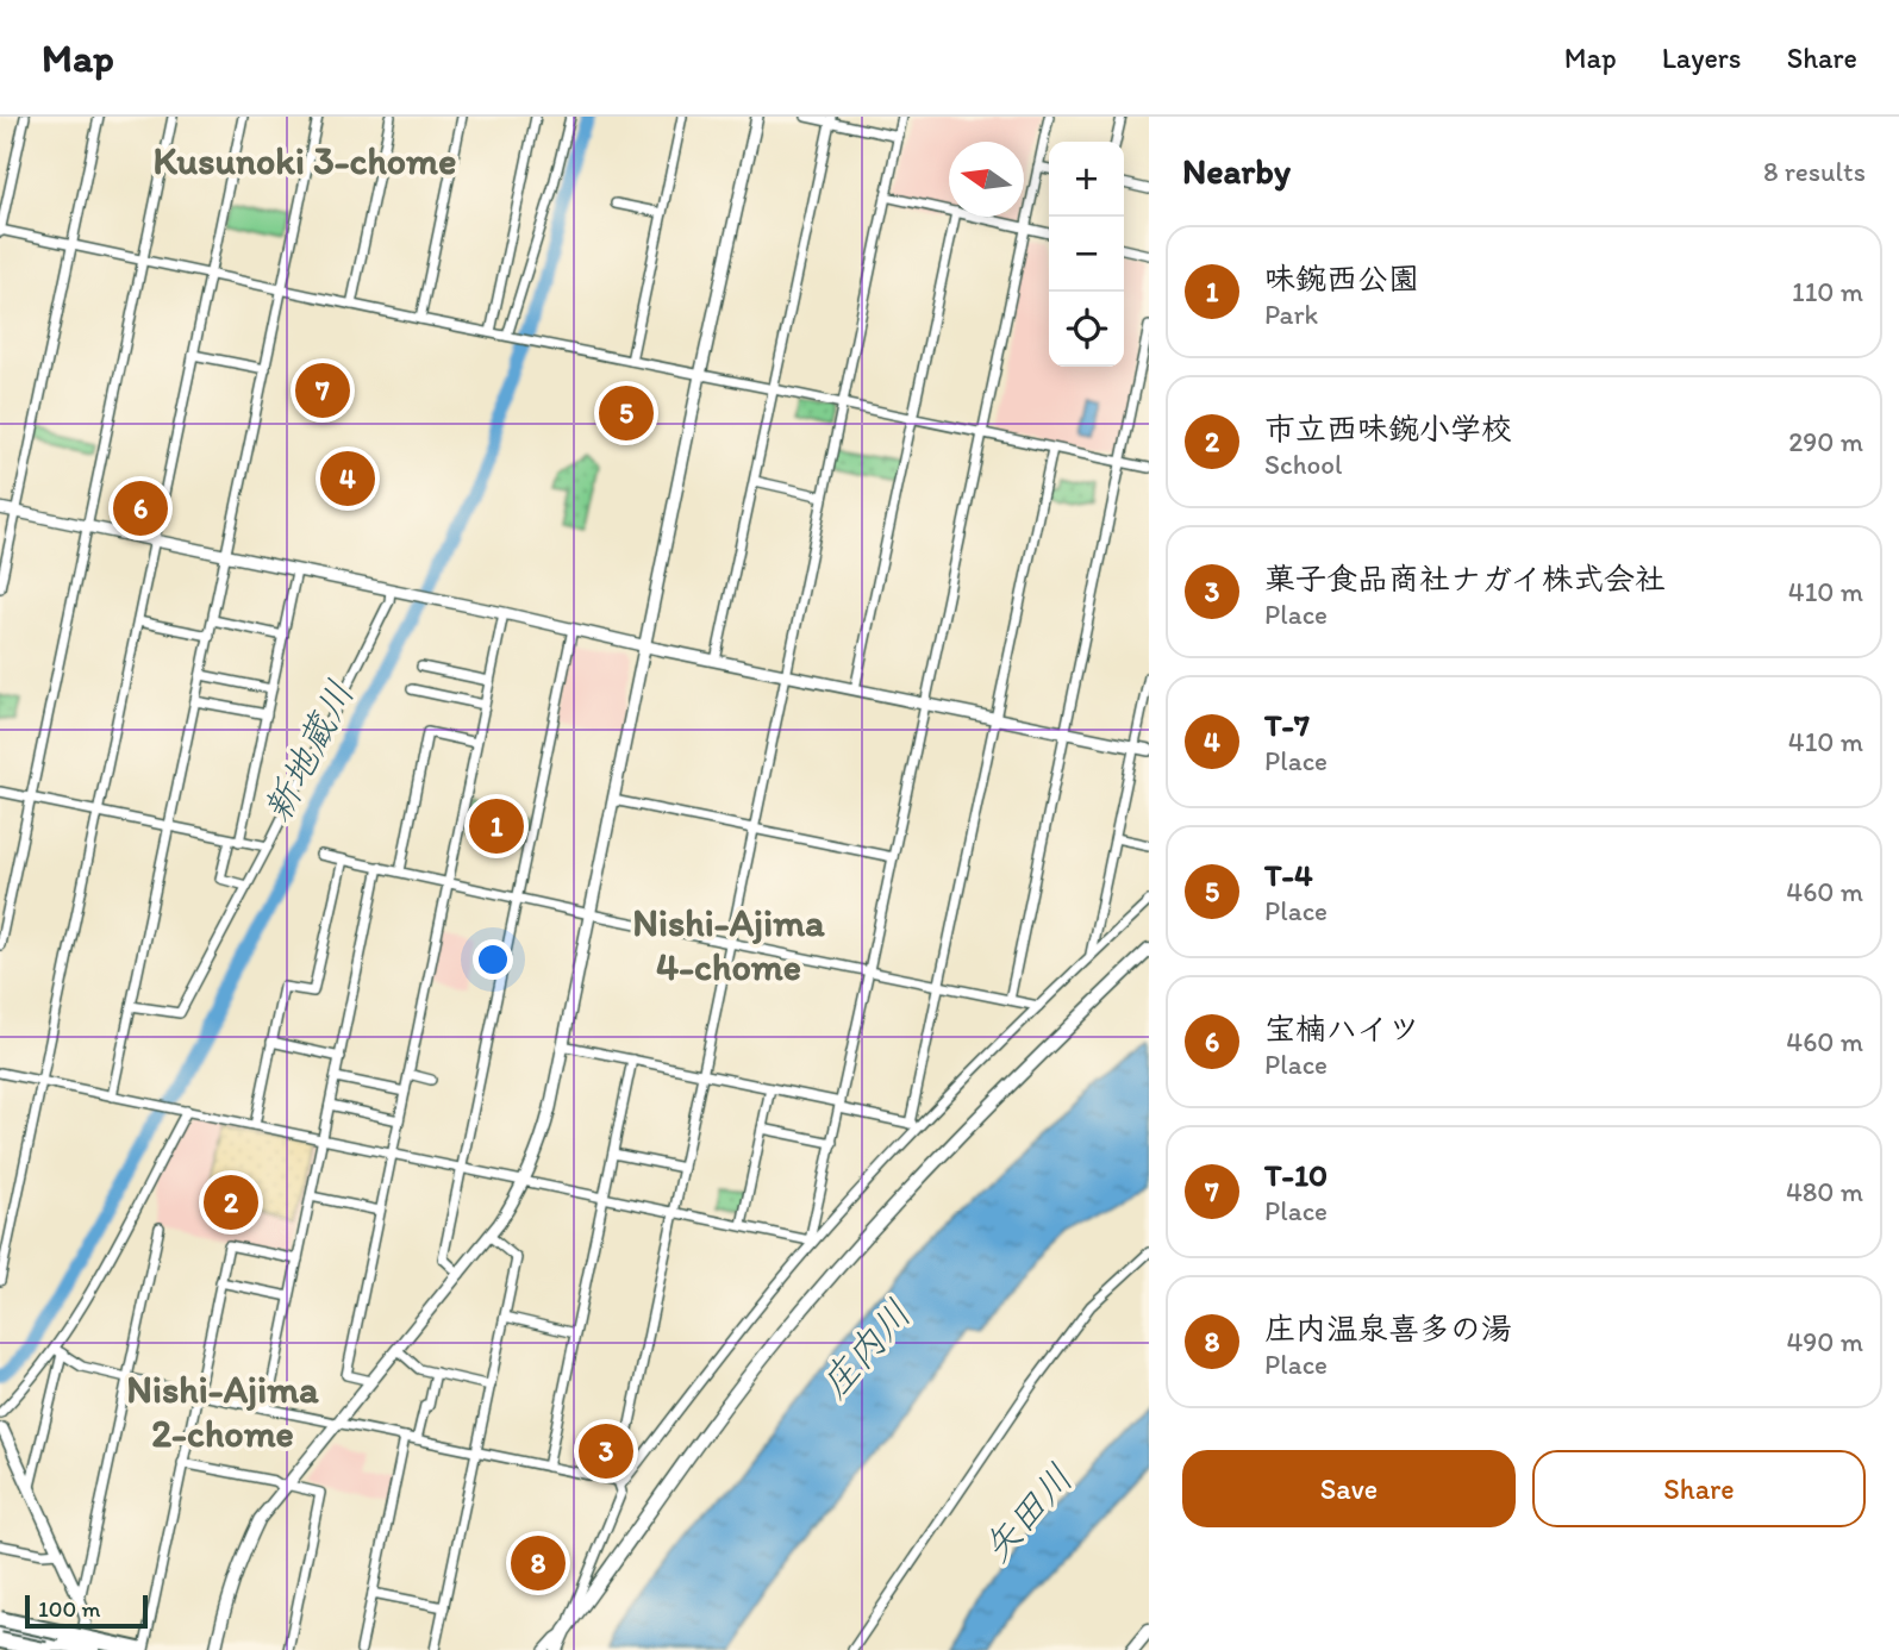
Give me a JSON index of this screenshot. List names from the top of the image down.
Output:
{
  "districts": ["Kusunoki 3-chome", "Nishi-Ajima 4-chome", "Nishi-Ajima 2-chome"],
  "water": ["新地蔵川", "庄内川", "矢田川"],
  "scale_bar": "100 m",
  "north": "left",
  "page": {
    "header": "Map",
    "nav": ["Map", "Layers", "Share"],
    "heading": ["Nearby", "8 results"],
    "map_buttons": ["+", "−"],
    "list": [
      {
        "mark": "1",
        "name": "味鋺西公園",
        "note": "Park",
        "value": "110 m"
      },
      {
        "mark": "2",
        "name": "市立西味鋺小学校",
        "note": "School",
        "value": "290 m"
      },
      {
        "mark": "3",
        "name": "菓子食品商社ナガイ株式会社",
        "note": "Place",
        "value": "410 m"
      },
      {
        "mark": "4",
        "name": "T-7",
        "note": "Place",
        "value": "410 m"
      },
      {
        "mark": "5",
        "name": "T-4",
        "note": "Place",
        "value": "460 m"
      },
      {
        "mark": "6",
        "name": "宝楠ハイツ",
        "note": "Place",
        "value": "460 m"
      },
      {
        "mark": "7",
        "name": "T-10",
        "note": "Place",
        "value": "480 m"
      },
      {
        "mark": "8",
        "name": "庄内温泉喜多の湯",
        "note": "Place",
        "value": "490 m"
      }
    ],
    "pins": [
      "7",
      "5",
      "4",
      "6",
      "1",
      "2",
      "3",
      "8"
    ],
    "buttons": ["Save", "Share"],
    "scale": "100 m"
  }
}
